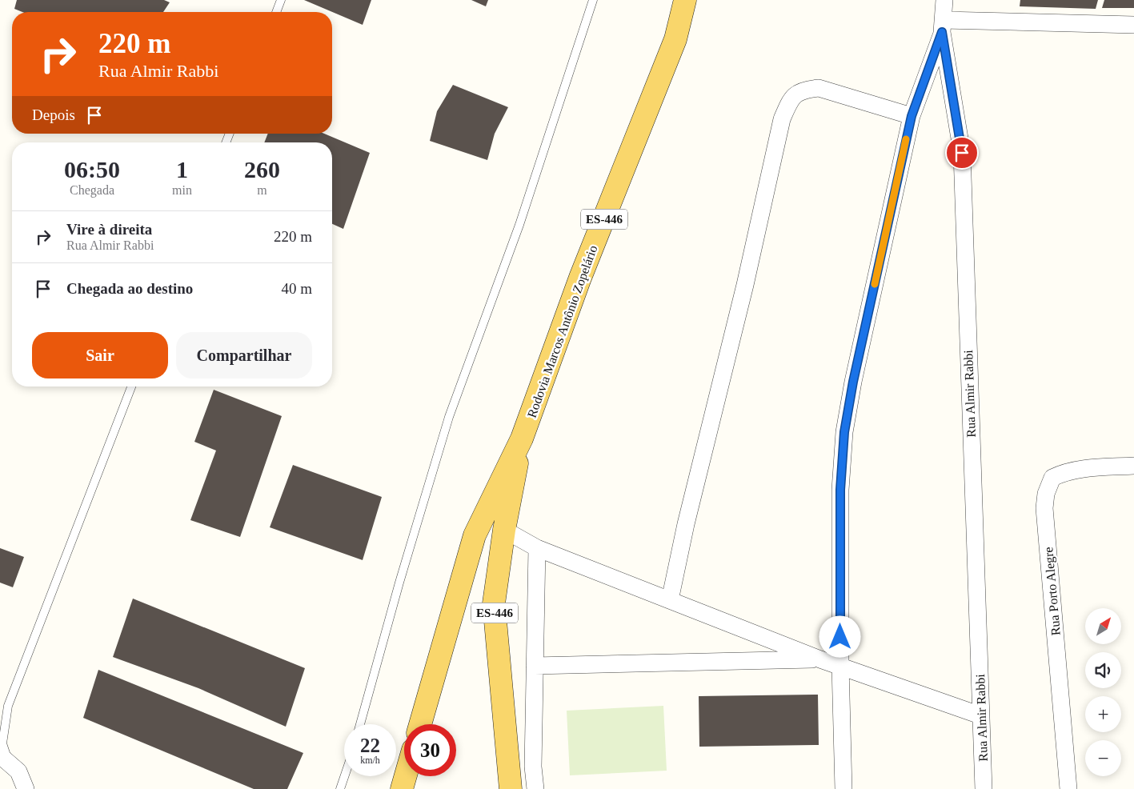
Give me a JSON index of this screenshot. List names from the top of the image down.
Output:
{
  "streets": {
    "main road": ["ES-446", "Rodovia Marcos Antônio Zopelário"],
    "street": ["Rua Almir Rabbi", "Rua Porto Alegre"]
  },
  "north": "top right",
  "page": {
    "turn": ["220 m", "Rua Almir Rabbi"],
    "then": "Depois",
    "eta": [
      "06:50",
      "Chegada",
      "1",
      "min",
      "260",
      "m"
    ],
    "list": [
      {
        "name": "Vire à direita",
        "note": "Rua Almir Rabbi",
        "value": "220 m"
      },
      {
        "name": "Chegada ao destino",
        "value": "40 m"
      }
    ],
    "buttons": ["Sair", "Compartilhar"],
    "map_buttons": ["+", "−"],
    "speed": "22 km/h",
    "limit": "30"
  }
}
